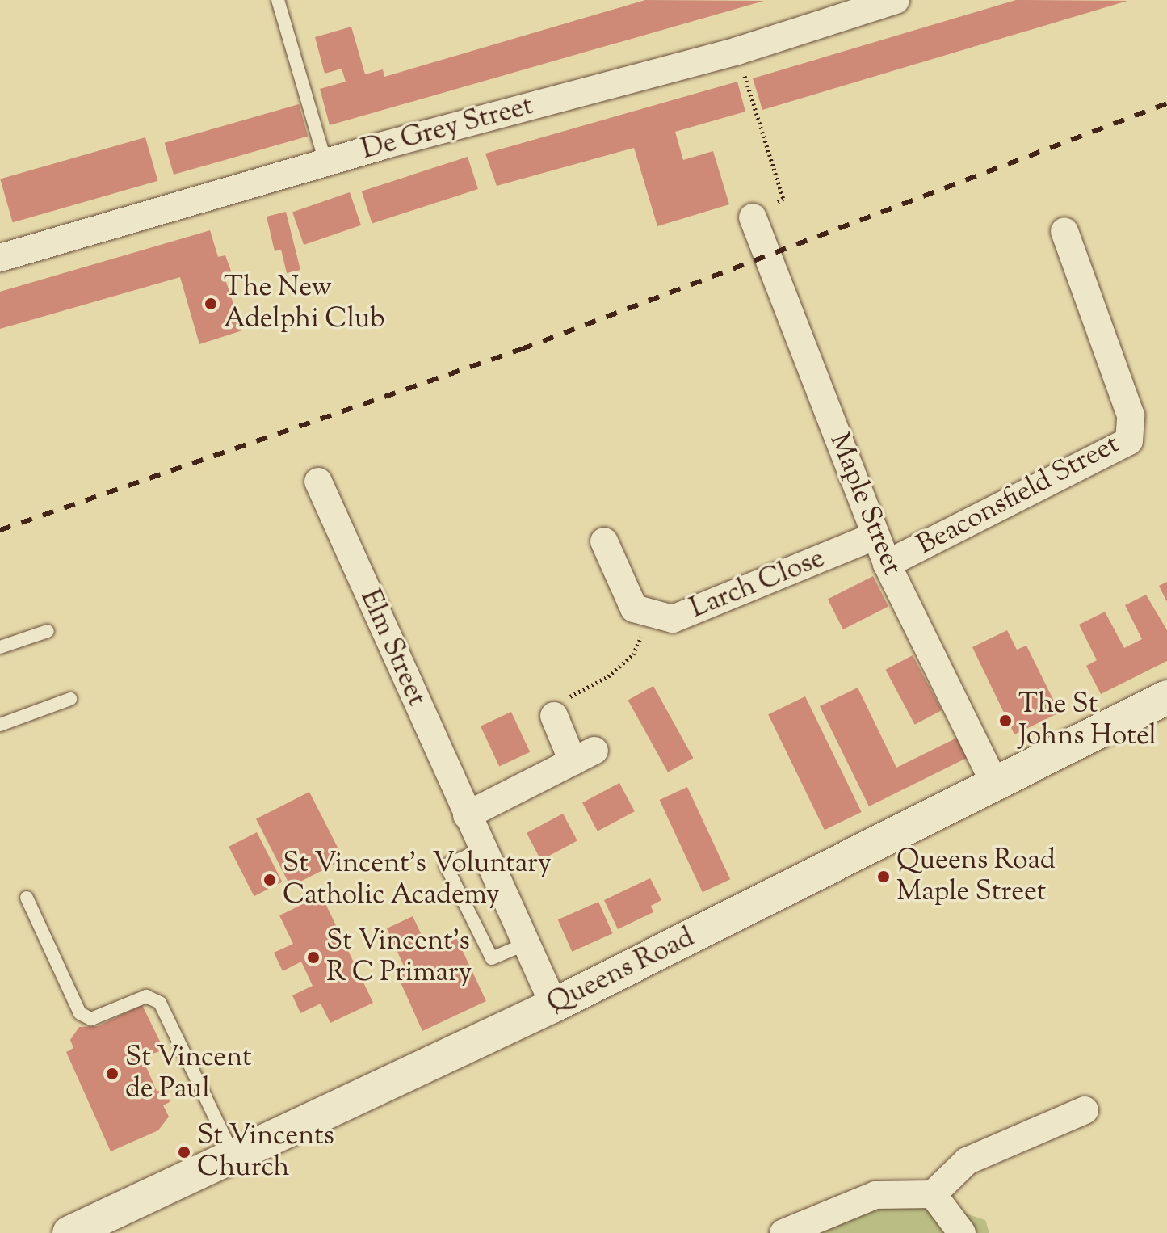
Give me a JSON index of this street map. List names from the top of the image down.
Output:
{
  "streets": {
    "street": [
      "De Grey Street",
      "Beaconsfield Street",
      "Maple Street",
      "Larch Close",
      "Elm Street",
      "Queens Road"
    ]
  },
  "crossings": [
    ["Beaconsfield Street", "Maple Street"],
    ["Maple Street", "Larch Close"],
    ["Maple Street", "Queens Road"],
    ["Elm Street", "Queens Road"]
  ],
  "places": [
    "The New Adelphi Club",
    "The St Johns Hotel",
    "Queens Road Maple Street",
    "St Vincent's Voluntary Catholic Academy",
    "St Vincent's R C Primary",
    "St Vincent de Paul",
    "St Vincents Church"
  ]
}
